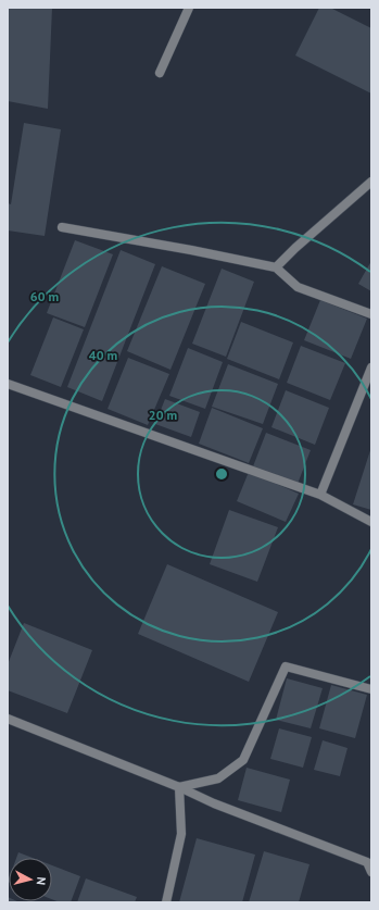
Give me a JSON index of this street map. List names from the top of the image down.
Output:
{
  "north": "right",
  "rings": ["60 m", "40 m", "20 m"]
}
